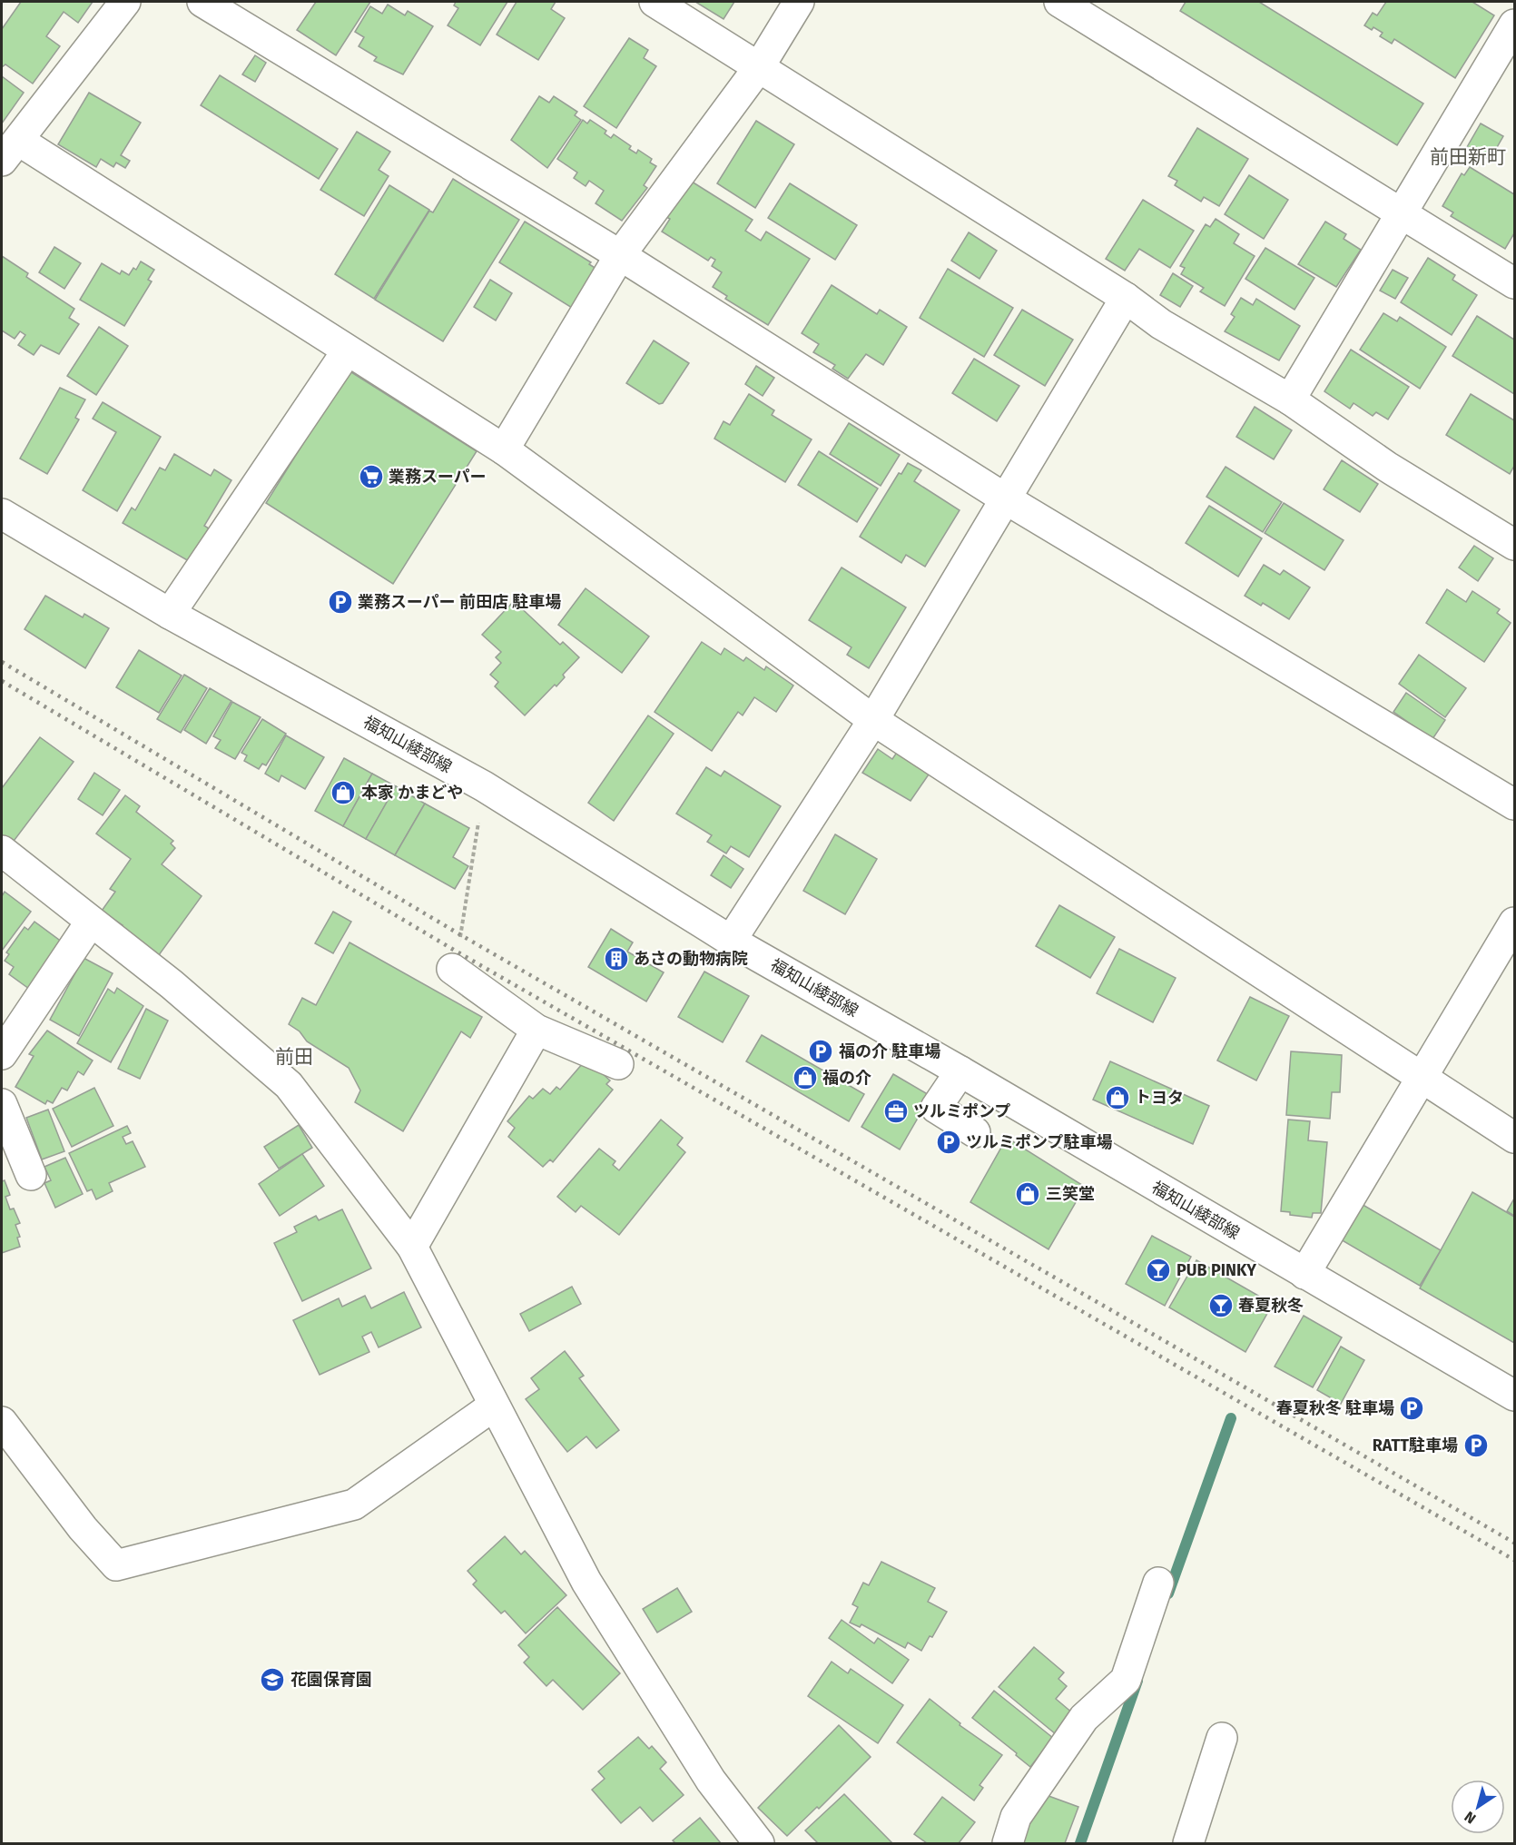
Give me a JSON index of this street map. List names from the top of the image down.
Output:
{
  "streets": {
    "street": ["福知山綾部線"]
  },
  "districts": ["前田新町", "前田"],
  "places": {
    "supermarket": ["業務スーパー"],
    "parking": [
      "業務スーパー 前田店 駐車場",
      "福の介 駐車場",
      "ツルミポンプ駐車場",
      "春夏秋冬 駐車場",
      "RATT駐車場"
    ],
    "shop": [
      "本家 かまどや",
      "福の介",
      "トヨタ",
      "三笑堂"
    ],
    "building": ["あさの動物病院"],
    "office": ["ツルミポンプ"],
    "bar": ["PUB PINKY", "春夏秋冬"],
    "school or university": ["花園保育園"]
  },
  "north": "bottom left"
}
